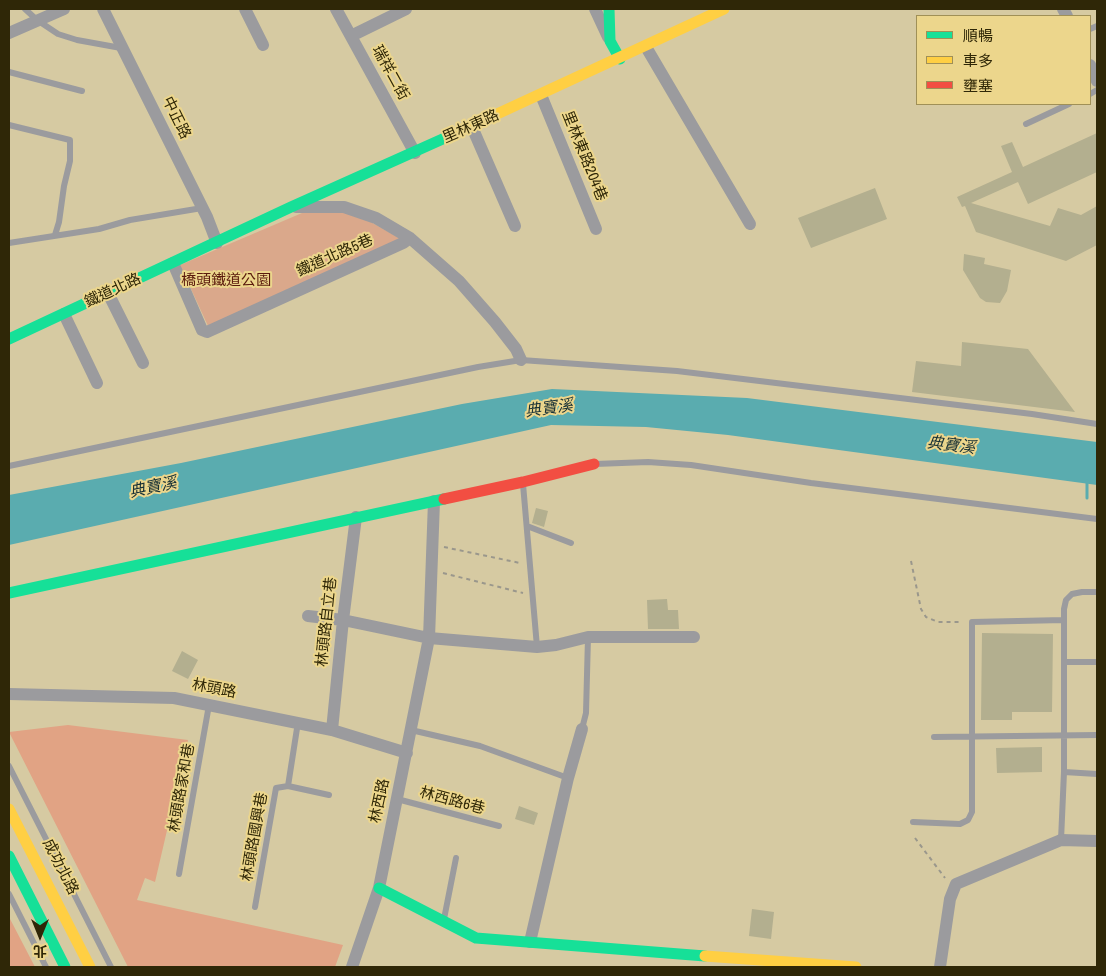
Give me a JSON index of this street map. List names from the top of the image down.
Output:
{
  "streets": {
    "street": [
      "瑞祥二街",
      "中正路",
      "里林東路",
      "里林東路204巷",
      "鐵道北路5巷",
      "鐵道北路",
      "林頭路自立巷",
      "林頭路",
      "林西路",
      "成功北路"
    ],
    "lane": ["林頭路家和巷", "林西路6巷", "林頭路國興巷"]
  },
  "crossings": [
    ["瑞祥二街", "里林東路"],
    ["中正路", "里林東路"],
    ["中正路", "鐵道北路"],
    ["里林東路", "里林東路204巷"],
    ["里林東路", "鐵道北路"],
    ["鐵道北路5巷", "鐵道北路"],
    ["林頭路自立巷", "林頭路"],
    ["林頭路", "林頭路家和巷"],
    ["林頭路", "林西路"],
    ["林頭路", "林頭路國興巷"],
    ["林西路", "林西路6巷"]
  ],
  "water": ["典寶溪"],
  "parks": ["橋頭鐵道公園"],
  "legend": ["順暢", "車多", "壅塞"],
  "north": "bottom"
}
